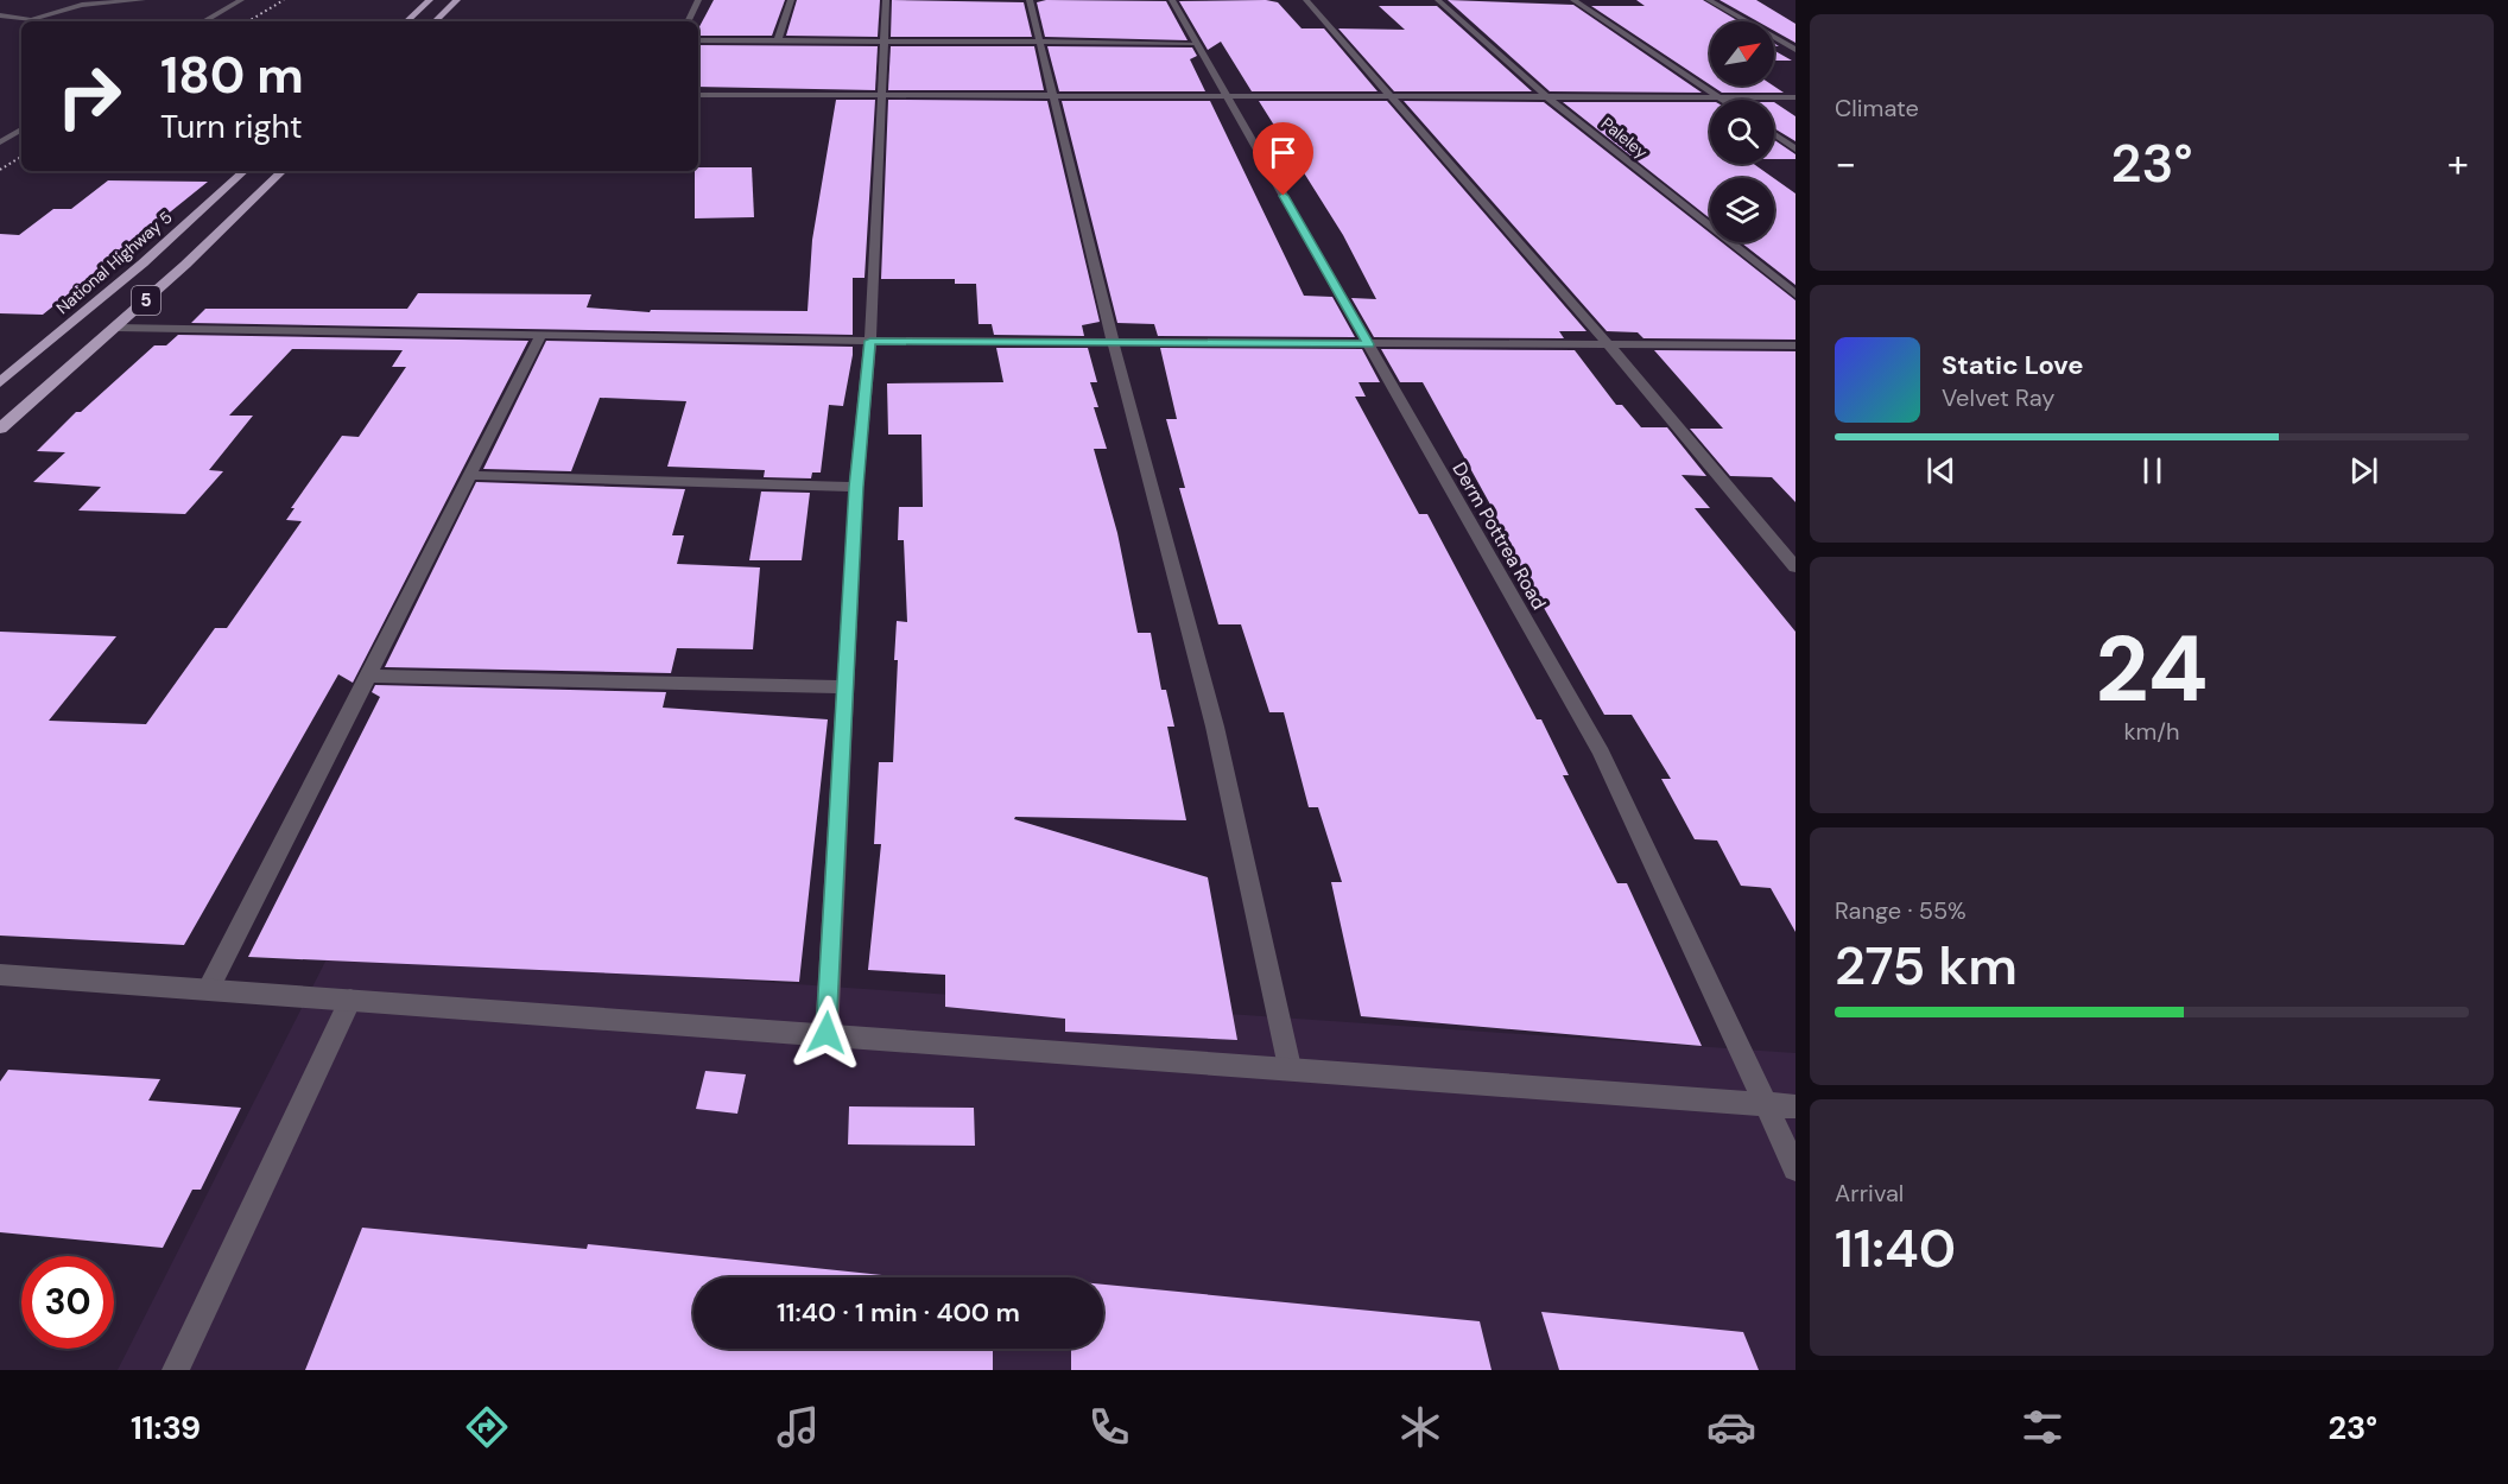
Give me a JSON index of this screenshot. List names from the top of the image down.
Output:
{
  "streets": {
    "highway": ["National Highway 5", "5"],
    "street": ["Paleley", "Derm Pottrea Road"]
  },
  "north": "top right",
  "page": {
    "tile": [
      "Climate",
      ["24", "km/h"],
      ["Range · 55%", "275 km"],
      ["Arrival", "11:40"]
    ],
    "turn": ["180 m", "Turn right"],
    "heat": ["−", "23°", "+"],
    "song": ["Static Love", "Velvet Ray"],
    "limit": "30",
    "trip": "11:40 · 1 min · 400 m",
    "tabs": ["11:39", "23°"]
  }
}
